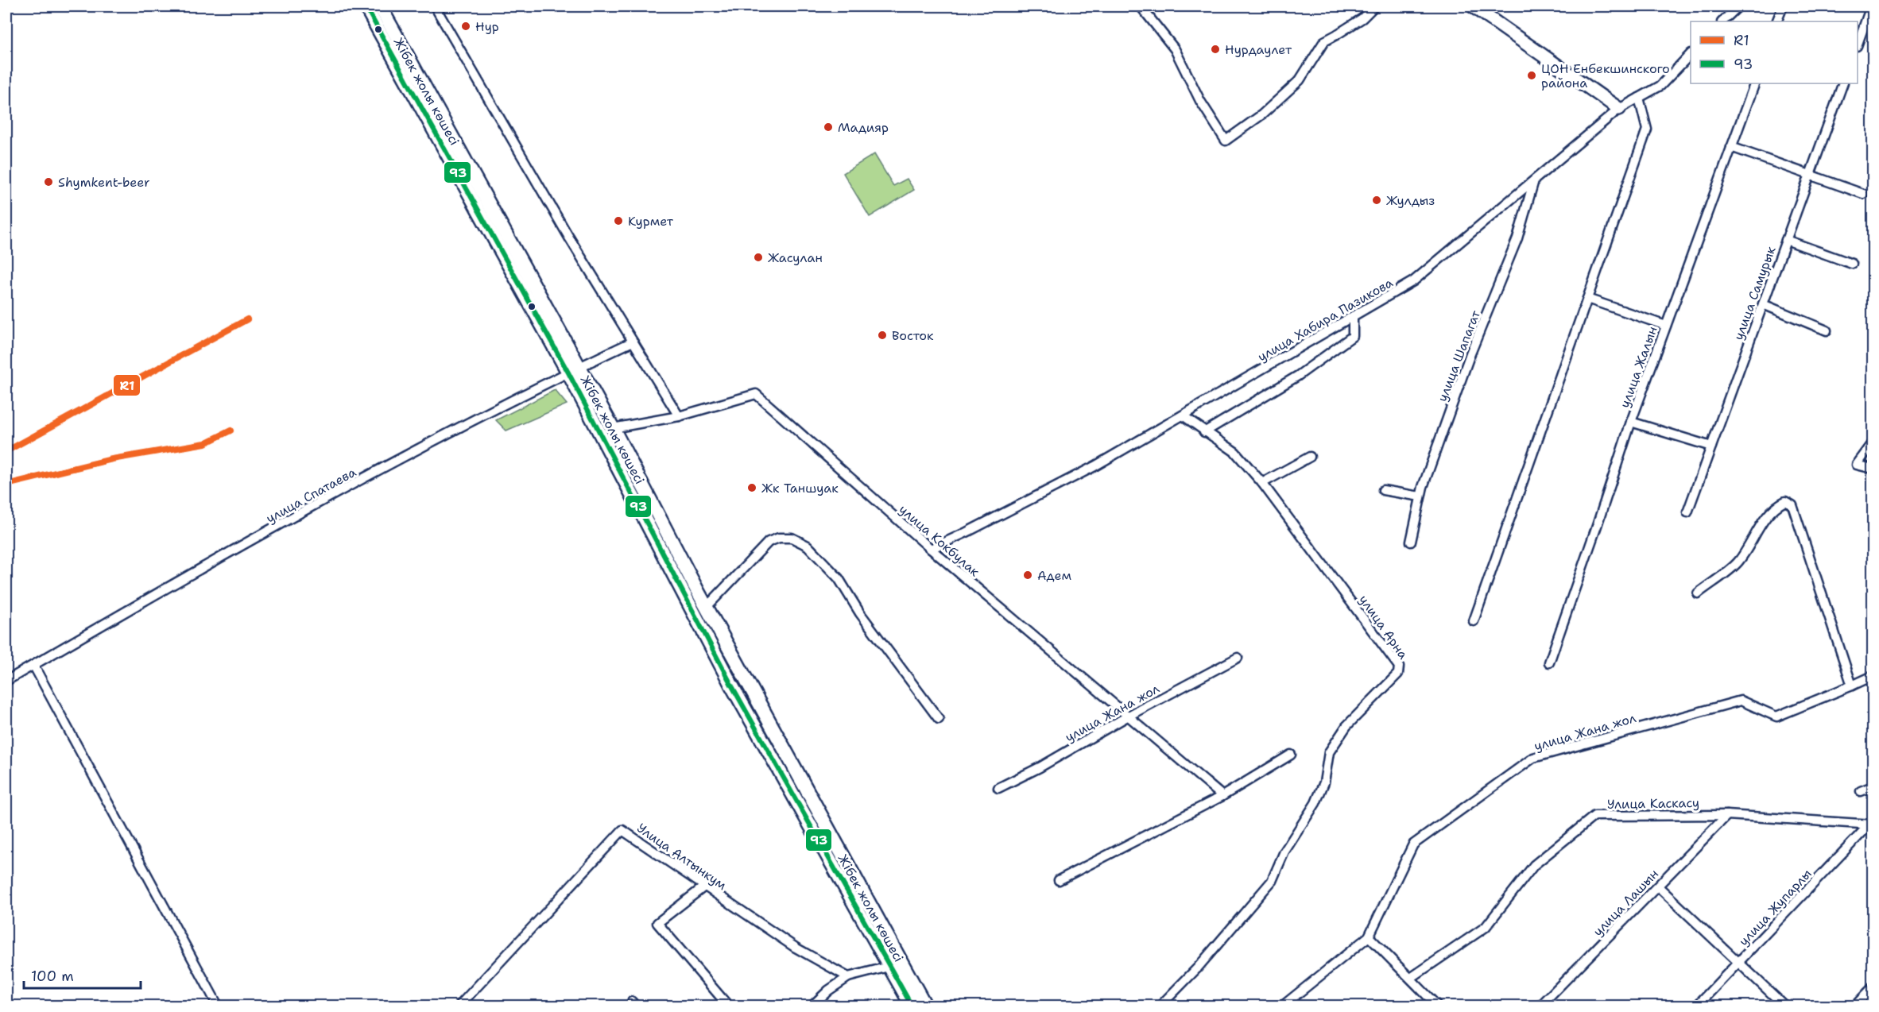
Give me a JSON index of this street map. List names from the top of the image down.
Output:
{
  "streets": {
    "main road": ["Жібек жолы көшесі"],
    "street": [
      "улица Самурык",
      "улица Хабира Пазикова",
      "улица Шапагат",
      "улица Жалын",
      "улица Спатаева",
      "улица Кокбулак",
      "улица Арна",
      "улица Жана жол",
      "Улица Каскасу",
      "Улица Алтынкум",
      "улица Лашын",
      "улица Жупарлы"
    ]
  },
  "crossings": [
    ["Жібек жолы көшесі", "улица Спатаева"],
    ["Жібек жолы көшесі", "улица Кокбулак"],
    ["улица Хабира Пазикова", "улица Шапагат"],
    ["улица Хабира Пазикова", "улица Кокбулак"],
    ["улица Хабира Пазикова", "улица Арна"],
    ["улица Кокбулак", "улица Жана жол"],
    ["Улица Каскасу", "улица Лашын"],
    ["Улица Каскасу", "улица Жупарлы"]
  ],
  "places": [
    "Нур",
    "Нурдаулет",
    "ЦОН Енбекшинского района",
    "Мадияр",
    "Shymkent-beer",
    "Жулдыз",
    "Курмет",
    "Жасулан",
    "Восток",
    "Жк Таншуак",
    "Адем"
  ],
  "lines": ["transit line 93", "transit line R1"],
  "legend": ["R1", "93"],
  "scale_bar": "100 m"
}
